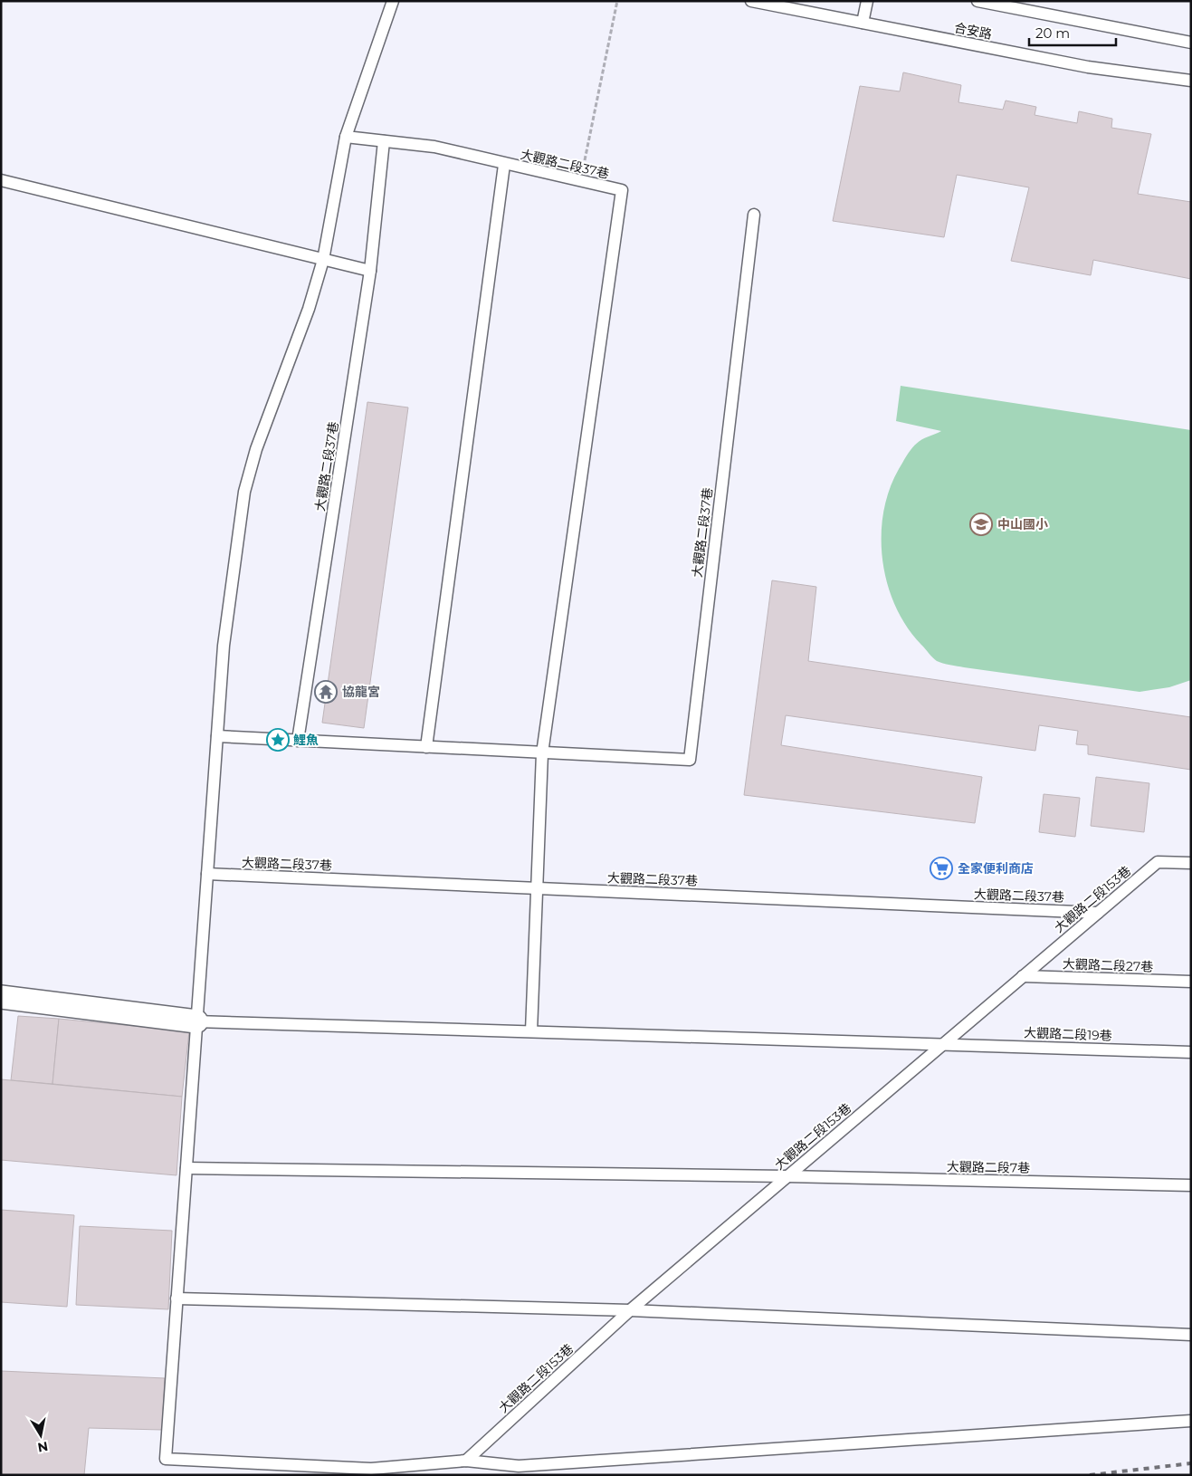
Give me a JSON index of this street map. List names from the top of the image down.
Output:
{
  "streets": {
    "lane": [
      "合安路",
      "大觀路二段37巷",
      "大觀路二段153巷",
      "大觀路二段27巷",
      "大觀路二段19巷",
      "大觀路二段7巷"
    ]
  },
  "crossings": [
    ["大觀路二段37巷", "大觀路二段153巷"],
    ["大觀路二段153巷", "大觀路二段27巷"],
    ["大觀路二段153巷", "大觀路二段19巷"],
    ["大觀路二段153巷", "大觀路二段7巷"]
  ],
  "places": {
    "school or university": ["中山國小"],
    "temple": ["協龍宮"],
    "place": ["鯉魚"],
    "supermarket": ["全家便利商店"]
  },
  "scale_bar": "20 m",
  "north": "bottom"
}
